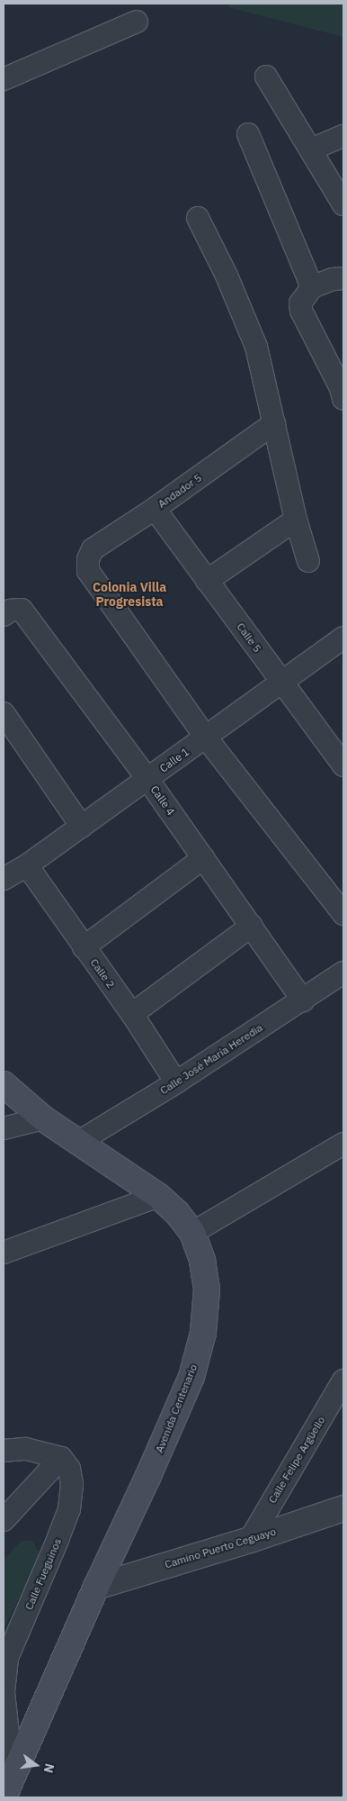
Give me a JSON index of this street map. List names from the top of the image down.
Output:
{
  "streets": {
    "main road": ["Avenida Centenario"],
    "street": [
      "Andador 5",
      "Calle 5",
      "Calle 1",
      "Calle 4",
      "Calle 2",
      "Calle José María Heredia",
      "Calle Felipe Argüello",
      "Camino Puerto Ceguayo",
      "Calle Fueguinos"
    ]
  },
  "crossings": [
    ["Andador 5", "Calle 5"],
    ["Andador 5", "Calle 1"],
    ["Calle 5", "Calle 1"],
    ["Calle 1", "Calle 4"],
    ["Calle 1", "Calle 2"],
    ["Calle 4", "Calle José María Heredia"],
    ["Calle 2", "Calle José María Heredia"],
    ["Calle José María Heredia", "Avenida Centenario"],
    ["Avenida Centenario", "Camino Puerto Ceguayo"],
    ["Avenida Centenario", "Calle Fueguinos"],
    ["Calle Felipe Argüello", "Camino Puerto Ceguayo"]
  ],
  "districts": ["Colonia Villa Progresista"],
  "north": "right"
}
